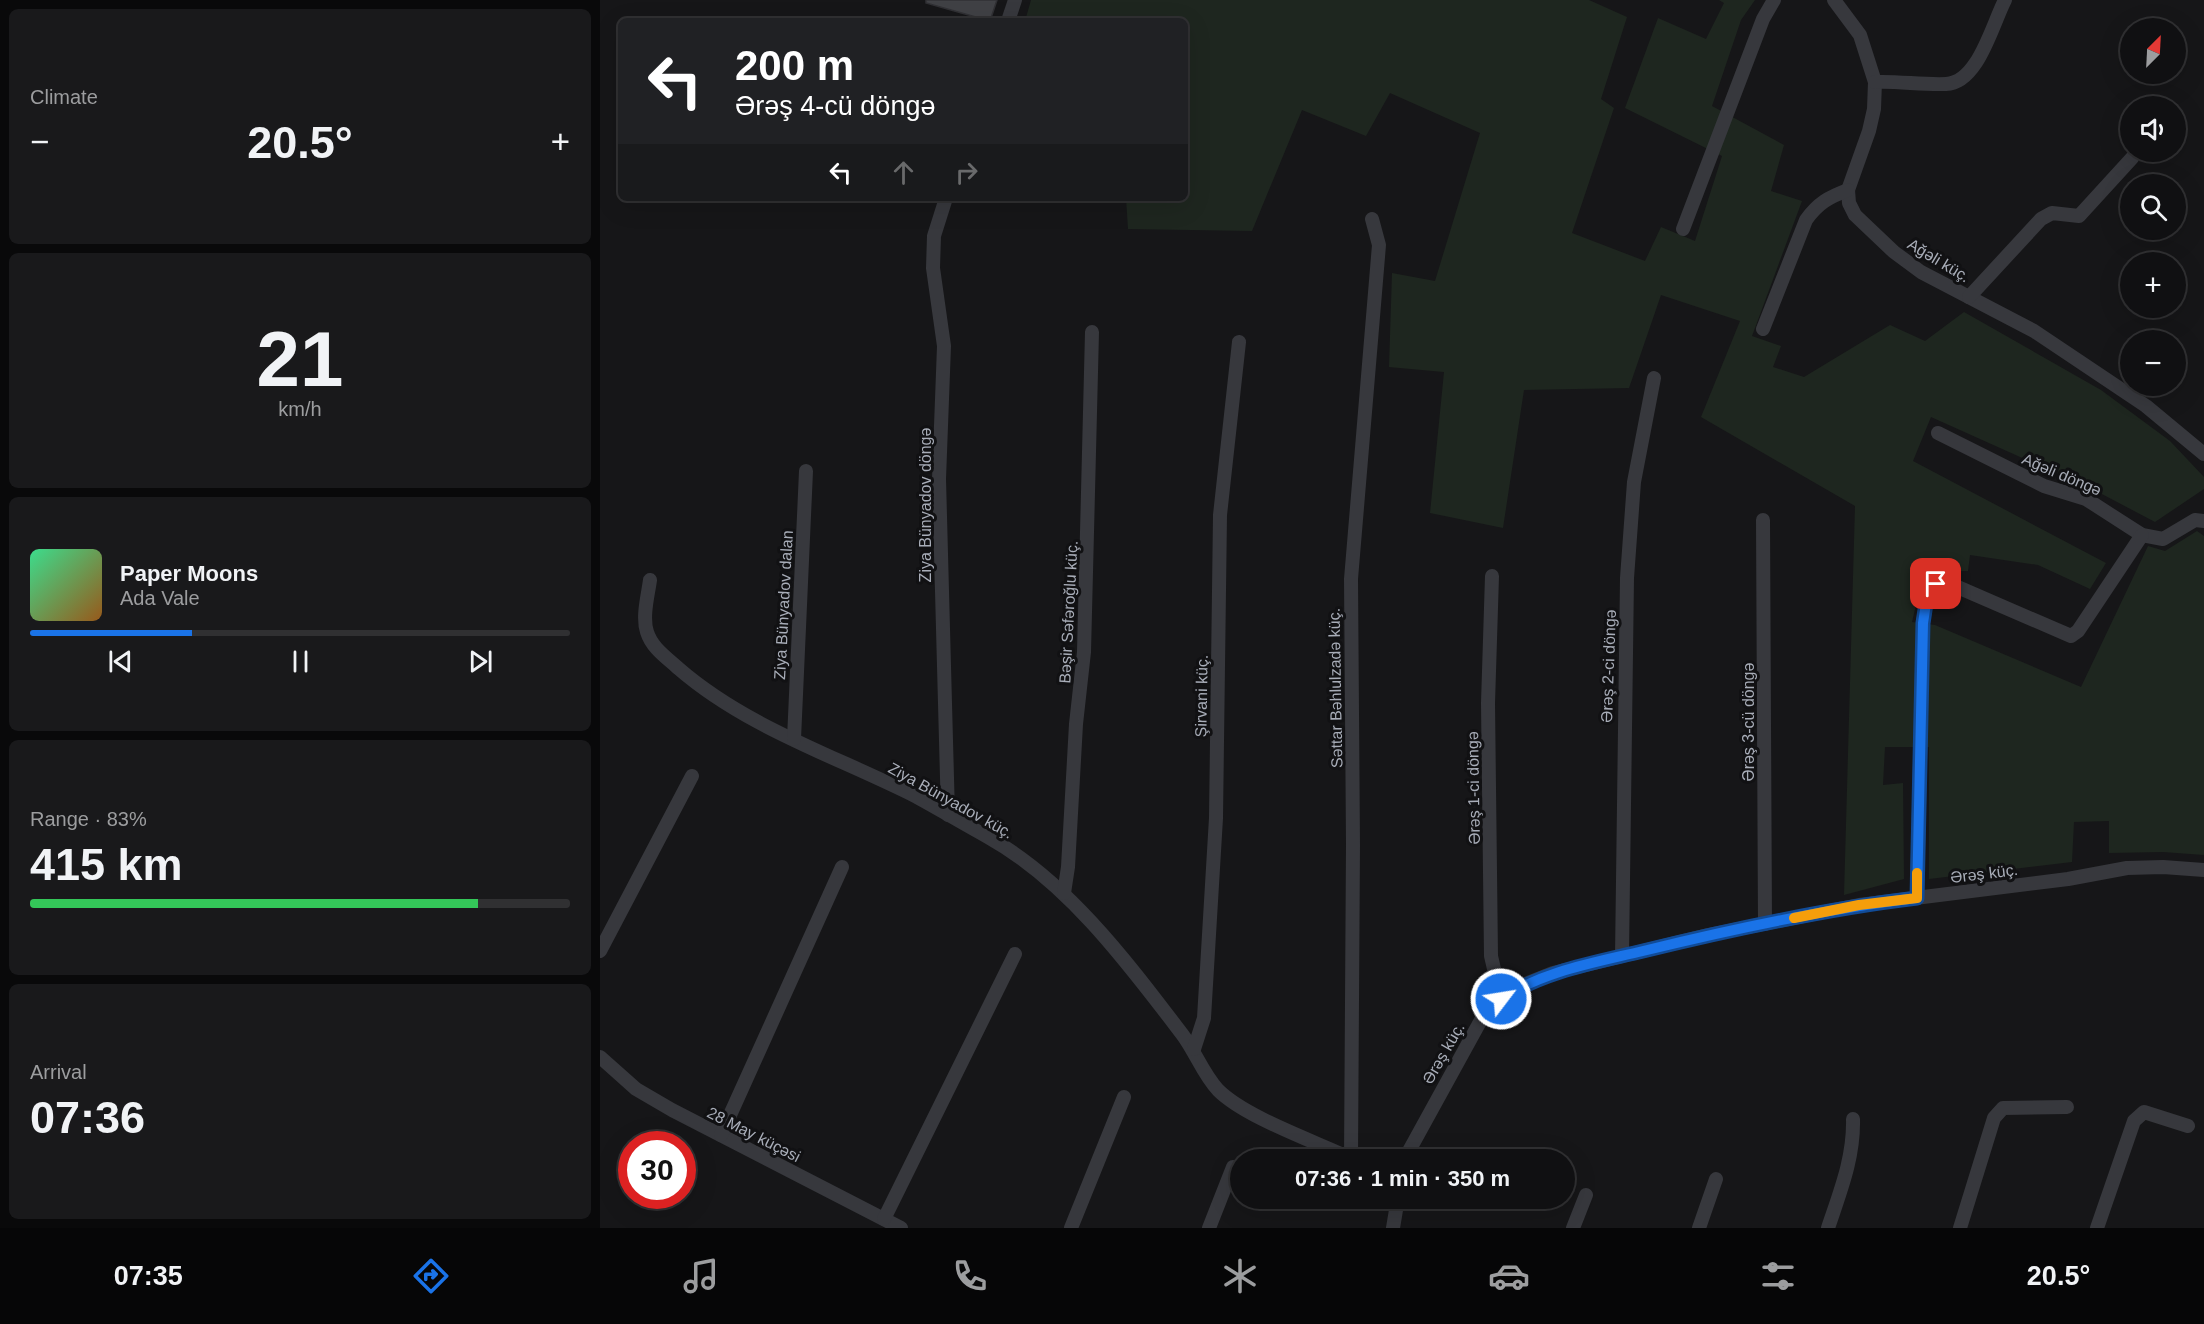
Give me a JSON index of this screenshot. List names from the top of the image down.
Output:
{
  "streets": {
    "street": [
      "Ağəli küç.",
      "Ağəli döngə",
      "Ziya Bünyadov döngə",
      "Ziya Bünyadov dalan",
      "Bəşir Səfəroğlu küç.",
      "Ərəş 2-ci döngə",
      "Səttar Bəhlulzadə küç.",
      "Şirvani küç.",
      "Ərəş 3-cü döngə",
      "Ərəş 1-ci döngə",
      "Ziya Bünyadov küç.",
      "Ərəş küç.",
      "28 May küçəsi"
    ]
  },
  "crossings": [
    ["Ziya Bünyadov döngə", "Ziya Bünyadov küç."],
    ["Ziya Bünyadov dalan", "Ziya Bünyadov küç."],
    ["Bəşir Səfəroğlu küç.", "Ziya Bünyadov küç."],
    ["Ərəş 2-ci döngə", "Ərəş küç."],
    ["Şirvani küç.", "Ziya Bünyadov küç."],
    ["Ərəş 3-cü döngə", "Ərəş küç."],
    ["Ərəş 1-ci döngə", "Ərəş küç."]
  ],
  "north": "top right",
  "page": {
    "tile": [
      "Climate",
      ["21", "km/h"],
      ["Range · 83%", "415 km"],
      ["Arrival", "07:36"]
    ],
    "map_buttons": ["+", "−"],
    "turn": ["200 m", "Ərəş 4-cü döngə"],
    "heat": ["−", "20.5°", "+"],
    "song": ["Paper Moons", "Ada Vale"],
    "limit": "30",
    "trip": "07:36 · 1 min · 350 m",
    "tabs": ["07:35", "20.5°"]
  }
}
